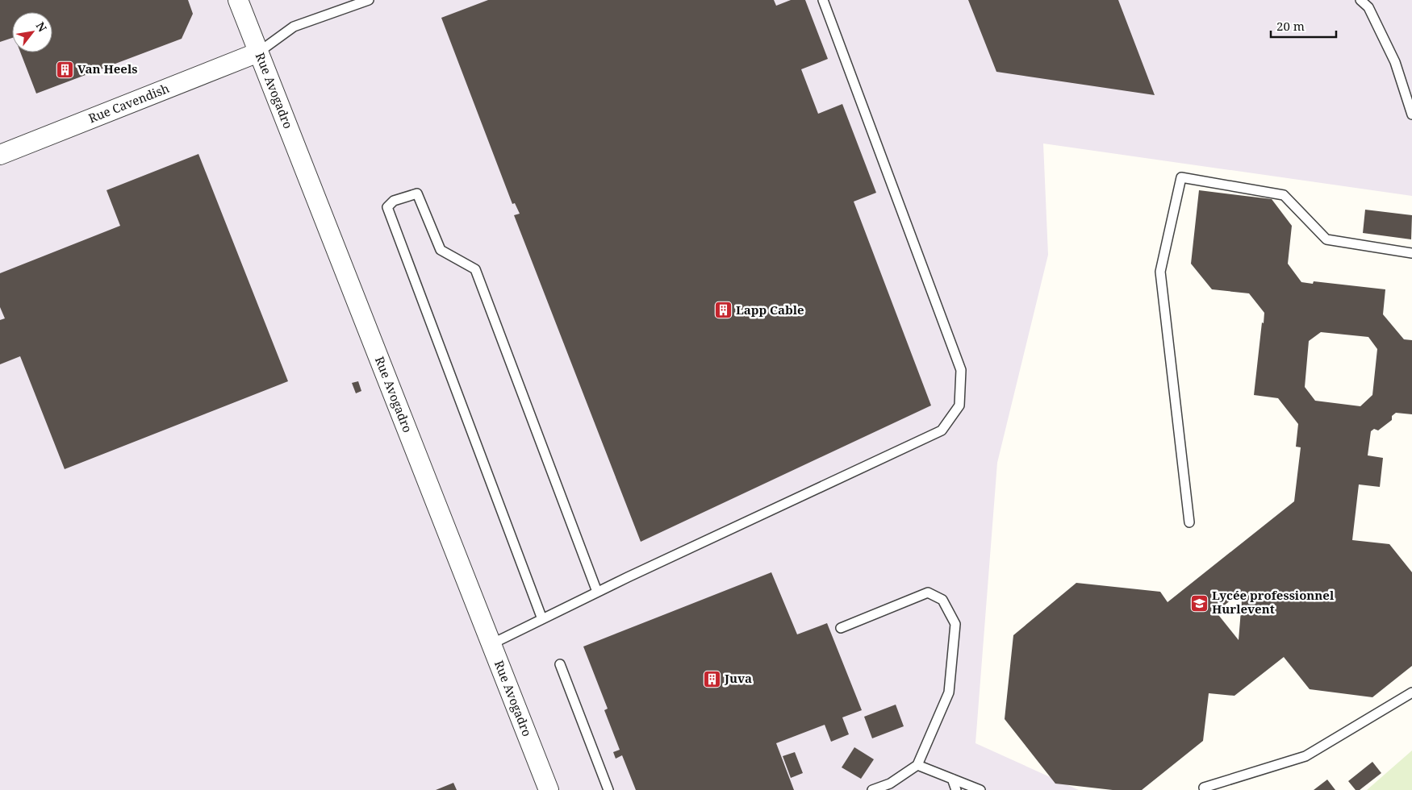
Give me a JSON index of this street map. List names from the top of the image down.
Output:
{
  "streets": {
    "street": ["Rue Avogadro", "Rue Cavendish"]
  },
  "crossings": [
    ["Rue Avogadro", "Rue Cavendish"]
  ],
  "places": {
    "building": ["Van Heels", "Lapp Cable", "Juva"],
    "school or university": ["Lycée professionnel Hurlevent"]
  },
  "scale_bar": "20 m",
  "north": "top right"
}
